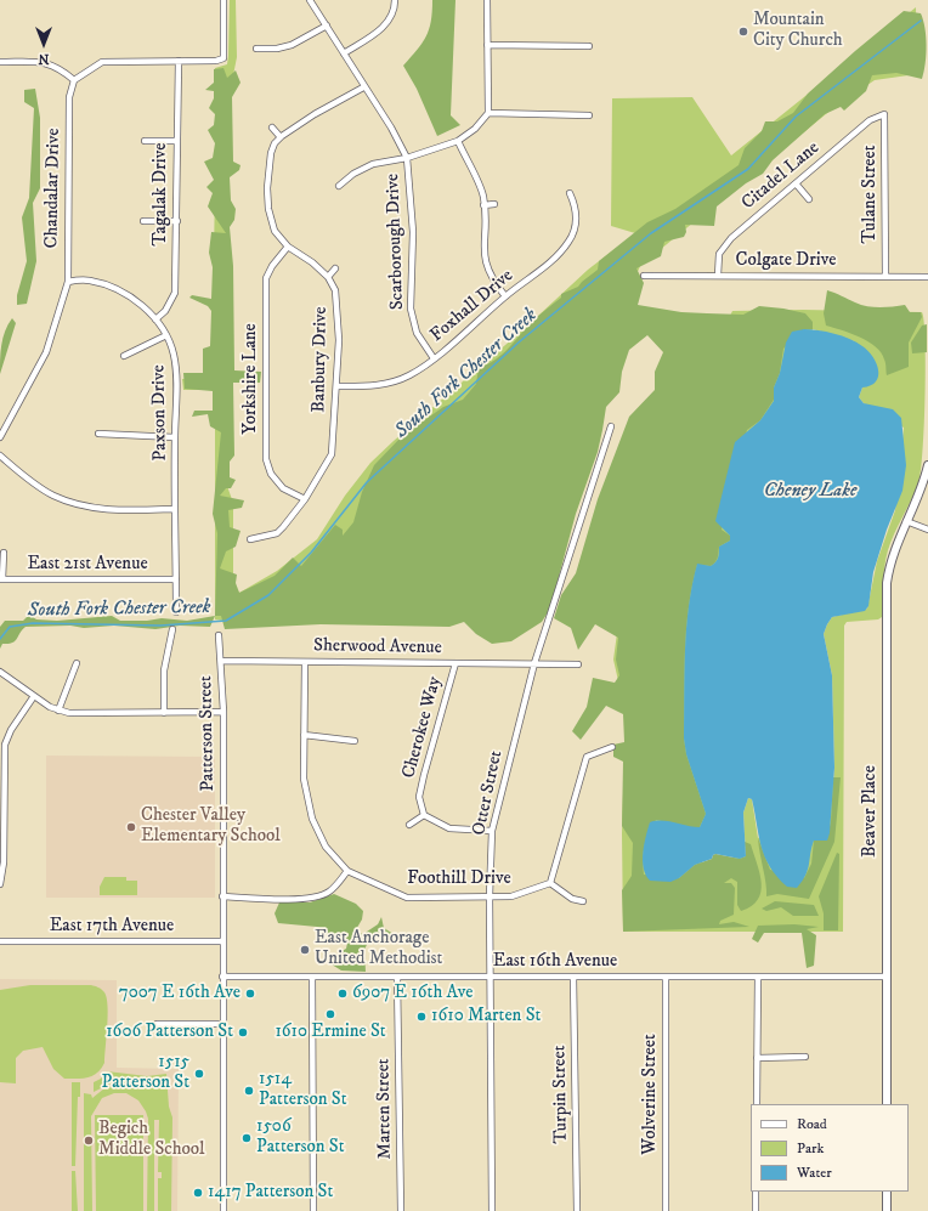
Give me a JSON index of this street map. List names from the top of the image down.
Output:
{
  "streets": {
    "street": [
      "Citadel Lane",
      "Chandalar Drive",
      "Tagalak Drive",
      "Tulane Street",
      "Scarborough Drive",
      "Colgate Drive",
      "Foxhall Drive",
      "Banbury Drive",
      "Yorkshire Lane",
      "Paxson Drive",
      "East 21st Avenue",
      "Sherwood Avenue",
      "Cherokee Way",
      "Patterson Street",
      "Otter Street",
      "Beaver Place",
      "Foothill Drive",
      "East 17th Avenue",
      "East 16th Avenue",
      "Turpin Street",
      "Wolverine Street",
      "Marten Street"
    ]
  },
  "crossings": [
    ["Citadel Lane", "Tulane Street"],
    ["Citadel Lane", "Colgate Drive"],
    ["Chandalar Drive", "Paxson Drive"],
    ["Tagalak Drive", "Paxson Drive"],
    ["Tulane Street", "Colgate Drive"],
    ["Scarborough Drive", "Foxhall Drive"],
    ["Foxhall Drive", "Banbury Drive"],
    ["Banbury Drive", "Yorkshire Lane"],
    ["Paxson Drive", "East 21st Avenue"],
    ["Sherwood Avenue", "Cherokee Way"],
    ["Sherwood Avenue", "Patterson Street"],
    ["Sherwood Avenue", "Otter Street"],
    ["Sherwood Avenue", "Foothill Drive"],
    ["Patterson Street", "East 17th Avenue"],
    ["Patterson Street", "East 16th Avenue"],
    ["Otter Street", "Foothill Drive"],
    ["Otter Street", "East 16th Avenue"],
    ["Beaver Place", "East 16th Avenue"],
    ["East 16th Avenue", "Turpin Street"],
    ["East 16th Avenue", "Wolverine Street"],
    ["East 16th Avenue", "Marten Street"]
  ],
  "water": ["South Fork Chester Creek", "Cheney Lake"],
  "places": [
    "Mountain City Church",
    "Chester Valley Elementary School",
    "East Anchorage United Methodist",
    "7007 E 16th Ave",
    "6907 E 16th Ave",
    "1610 Ermine St",
    "1610 Marten St",
    "1606 Patterson St",
    "1515 Patterson St",
    "1514 Patterson St",
    "1506 Patterson St",
    "Begich Middle School",
    "1417 Patterson St"
  ],
  "legend": ["Road", "Park", "Water"],
  "north": "bottom"
}
